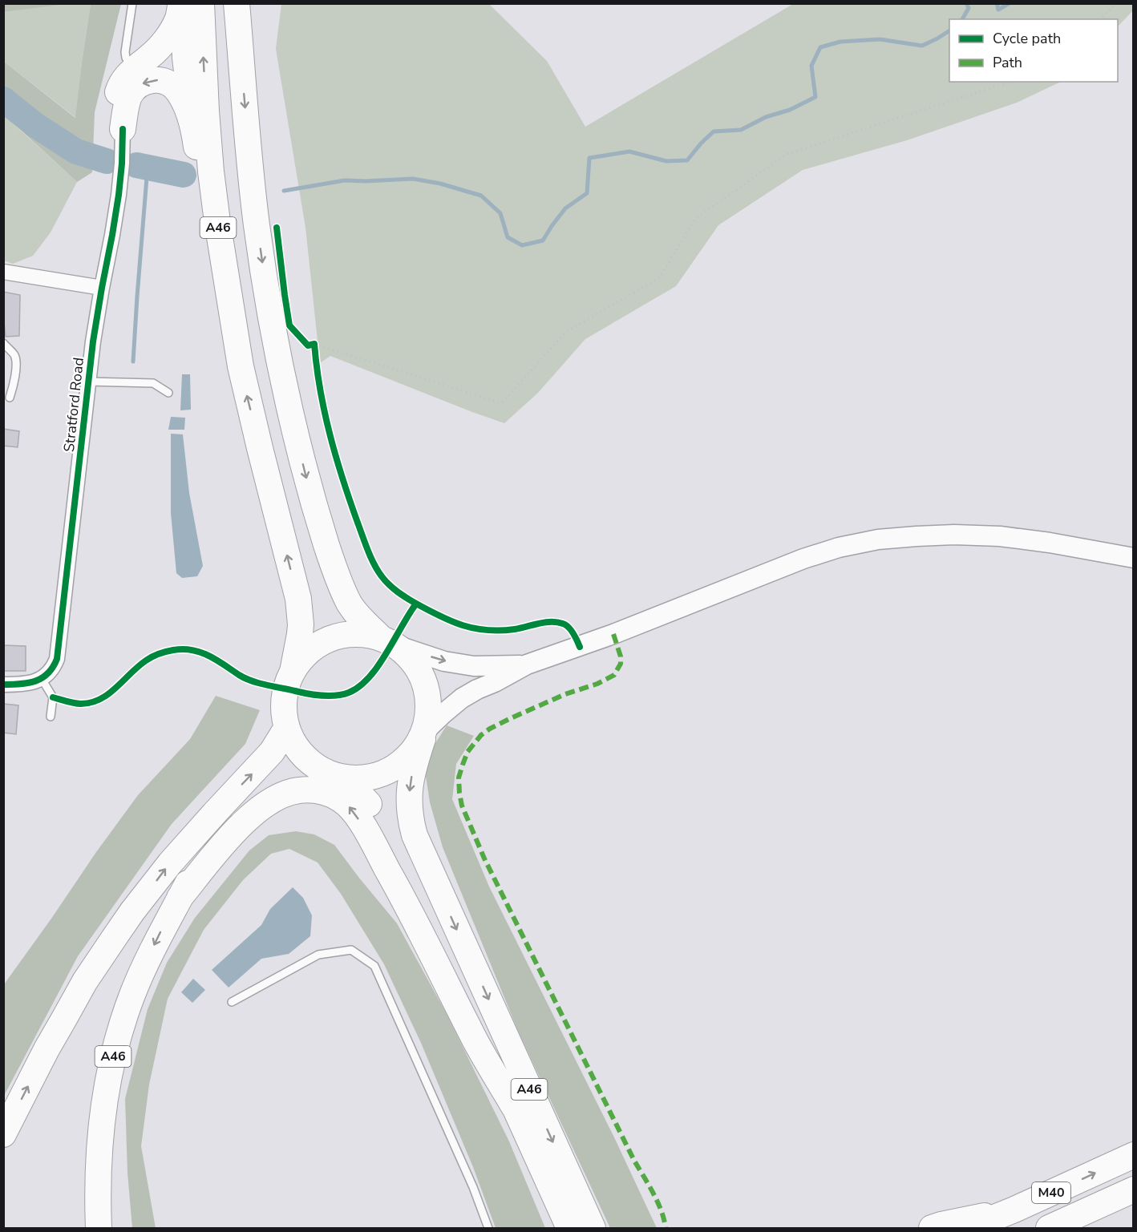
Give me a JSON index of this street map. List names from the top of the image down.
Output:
{
  "streets": {
    "highway": ["A46", "M40"],
    "street": ["Stratford Road"]
  },
  "legend": ["Cycle path", "Path"]
}
